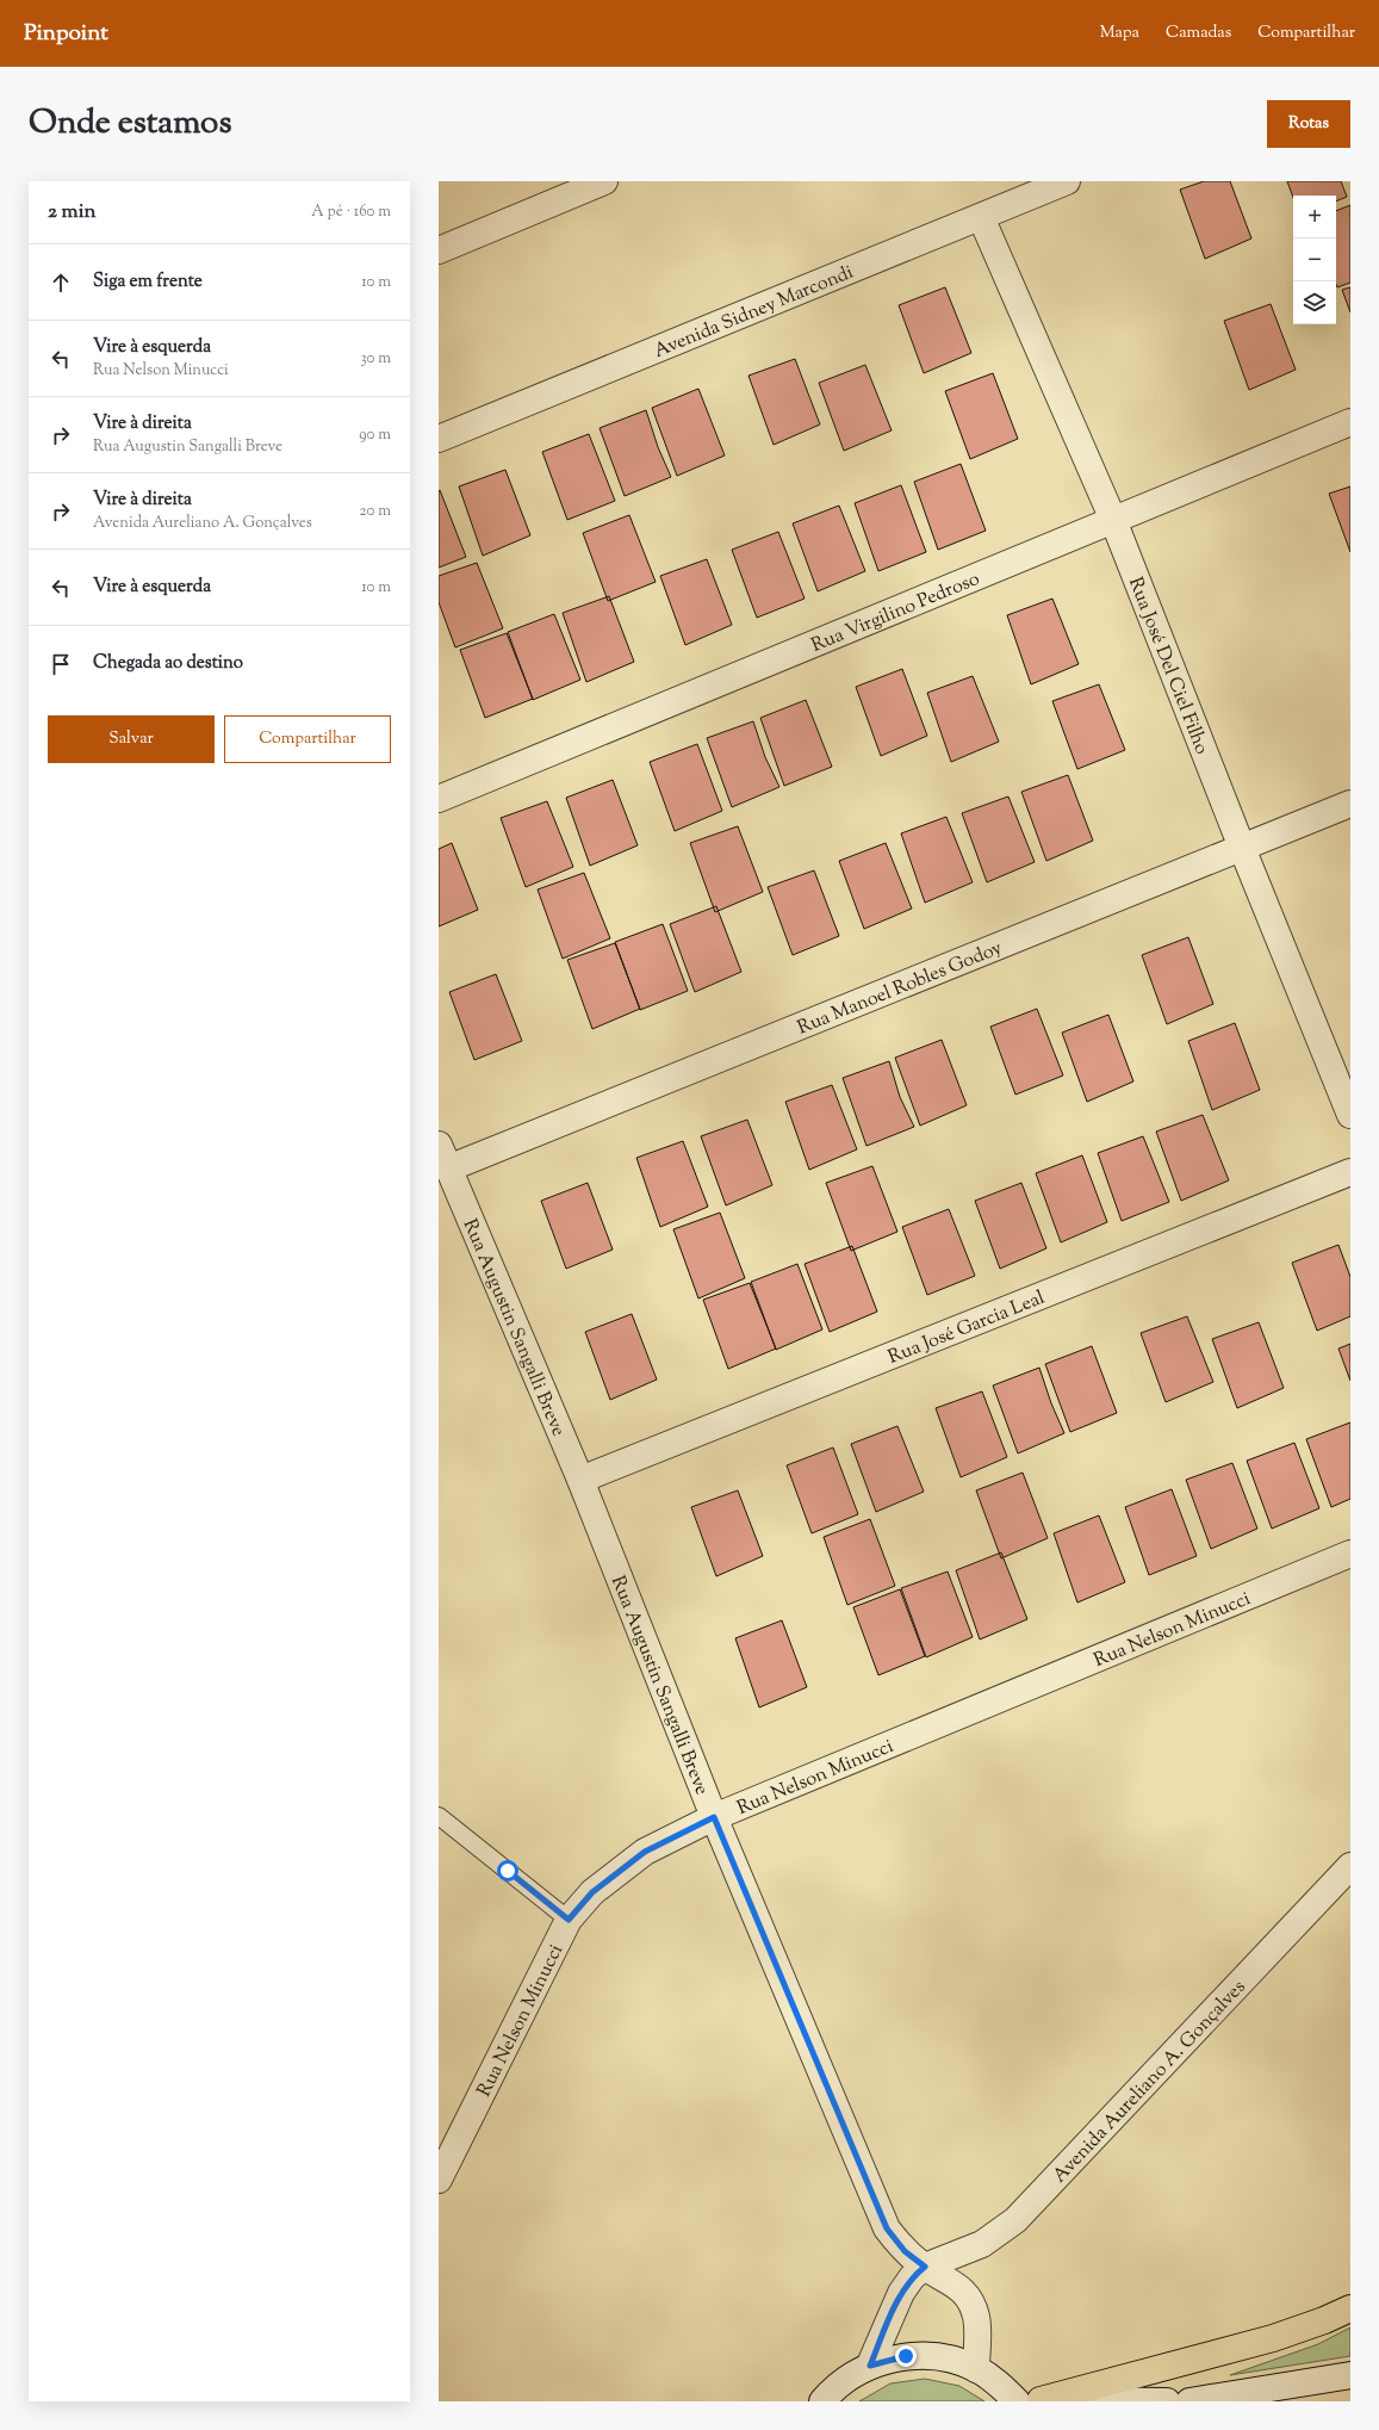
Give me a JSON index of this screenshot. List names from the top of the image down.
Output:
{
  "streets": {
    "street": [
      "Avenida Sidney Marcondi",
      "Rua Virgilino Pedroso",
      "Rua José Del Ciel Filho",
      "Rua Manoel Robles Godoy",
      "Rua José Garcia Leal",
      "Rua Augustin Sangalli Breve",
      "Rua Nelson Minucci",
      "Avenida Aureliano A. Gonçalves"
    ]
  },
  "crossings": [
    ["Avenida Sidney Marcondi", "Rua José Del Ciel Filho"],
    ["Rua Virgilino Pedroso", "Rua José Del Ciel Filho"],
    ["Rua José Del Ciel Filho", "Rua Manoel Robles Godoy"],
    ["Rua Manoel Robles Godoy", "Rua Augustin Sangalli Breve"],
    ["Rua José Garcia Leal", "Rua Augustin Sangalli Breve"],
    ["Rua Augustin Sangalli Breve", "Rua Nelson Minucci"],
    ["Rua Augustin Sangalli Breve", "Avenida Aureliano A. Gonçalves"]
  ],
  "page": {
    "header": "Pinpoint",
    "nav": ["Mapa", "Camadas", "Compartilhar"],
    "title": "Onde estamos",
    "buttons": [
      "Rotas",
      ["Salvar", "Compartilhar"]
    ],
    "heading": ["2 min", "A pé · 160 m"],
    "map_buttons": ["+", "−"],
    "list": [
      ["Siga em frente", "10 m"],
      ["Vire à esquerda", "Rua Nelson Minucci", "30 m"],
      ["Vire à direita", "Rua Augustin Sangalli Breve", "90 m"],
      ["Vire à direita", "Avenida Aureliano A. Gonçalves", "20 m"],
      ["Vire à esquerda", "10 m"],
      "Chegada ao destino"
    ]
  }
}
